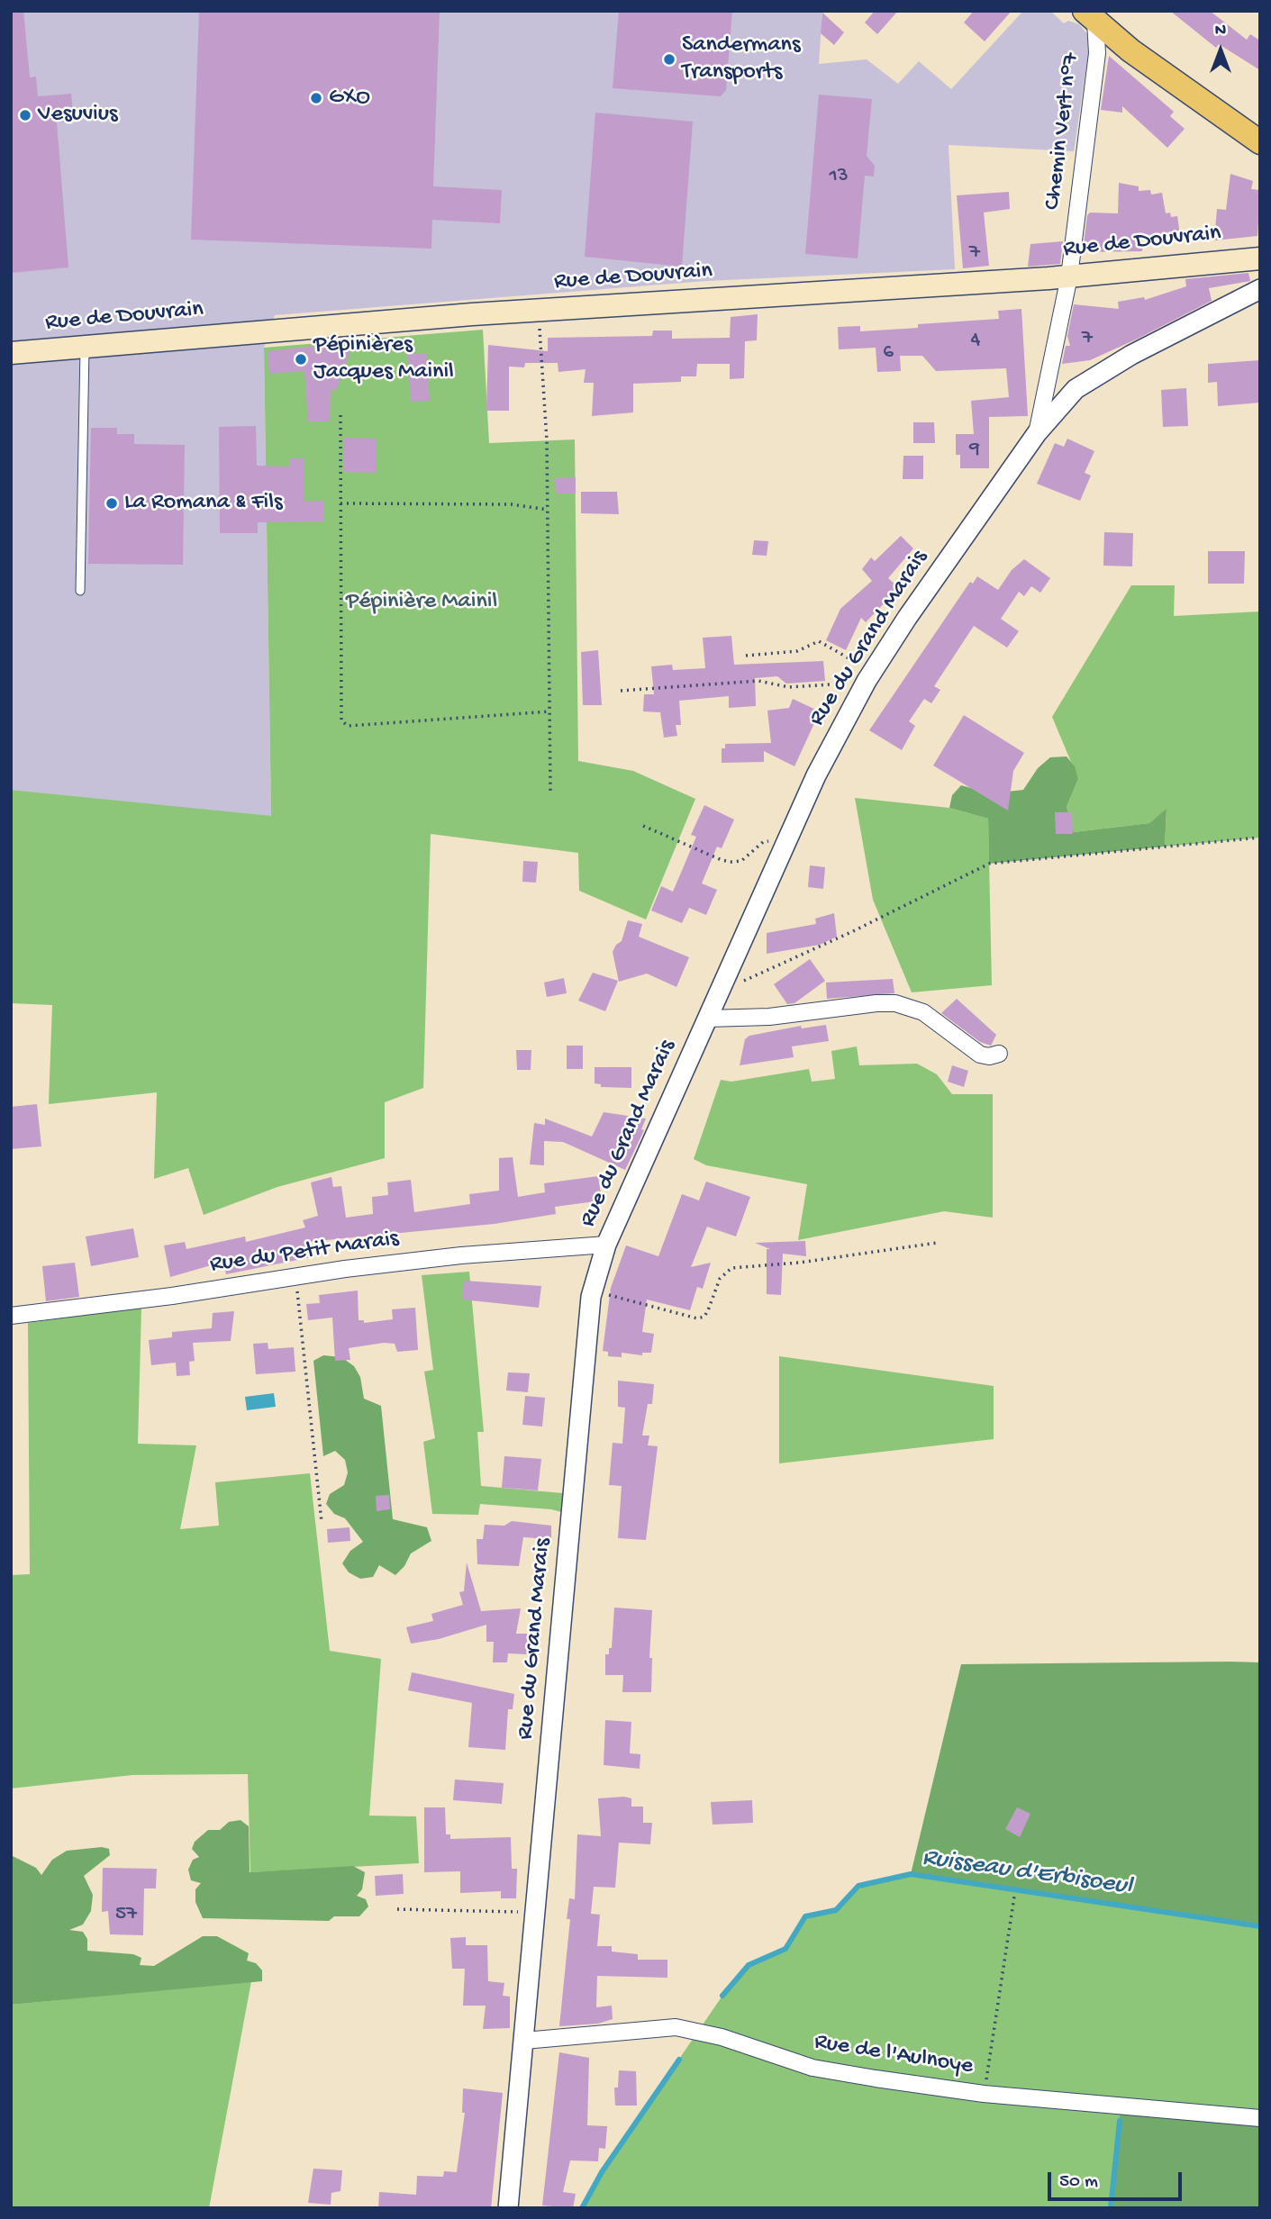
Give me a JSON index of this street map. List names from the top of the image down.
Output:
{
  "streets": {
    "main road": ["Rue de Douvrain"],
    "street": [
      "Chemin Vert n°7",
      "Rue du Grand Marais",
      "Rue du Petit Marais",
      "Rue de l'Aulnoye"
    ]
  },
  "crossings": [
    ["Chemin Vert n°7", "Rue de Douvrain"],
    ["Chemin Vert n°7", "Rue du Grand Marais"],
    ["Rue du Grand Marais", "Rue du Petit Marais"],
    ["Rue du Grand Marais", "Rue de l'Aulnoye"]
  ],
  "water": ["Ruisseau d'Erbisoeul"],
  "parks": ["Pépinière Mainil"],
  "places": [
    "Sandermans Transports",
    "GXO",
    "Vesuvius",
    "Pépinières Jacques Mainil",
    "La Romana & Fils"
  ],
  "house_numbers": [
    "13",
    "7",
    "7",
    "4",
    "6",
    "9",
    "57"
  ],
  "scale_bar": "50 m",
  "north": "top"
}
